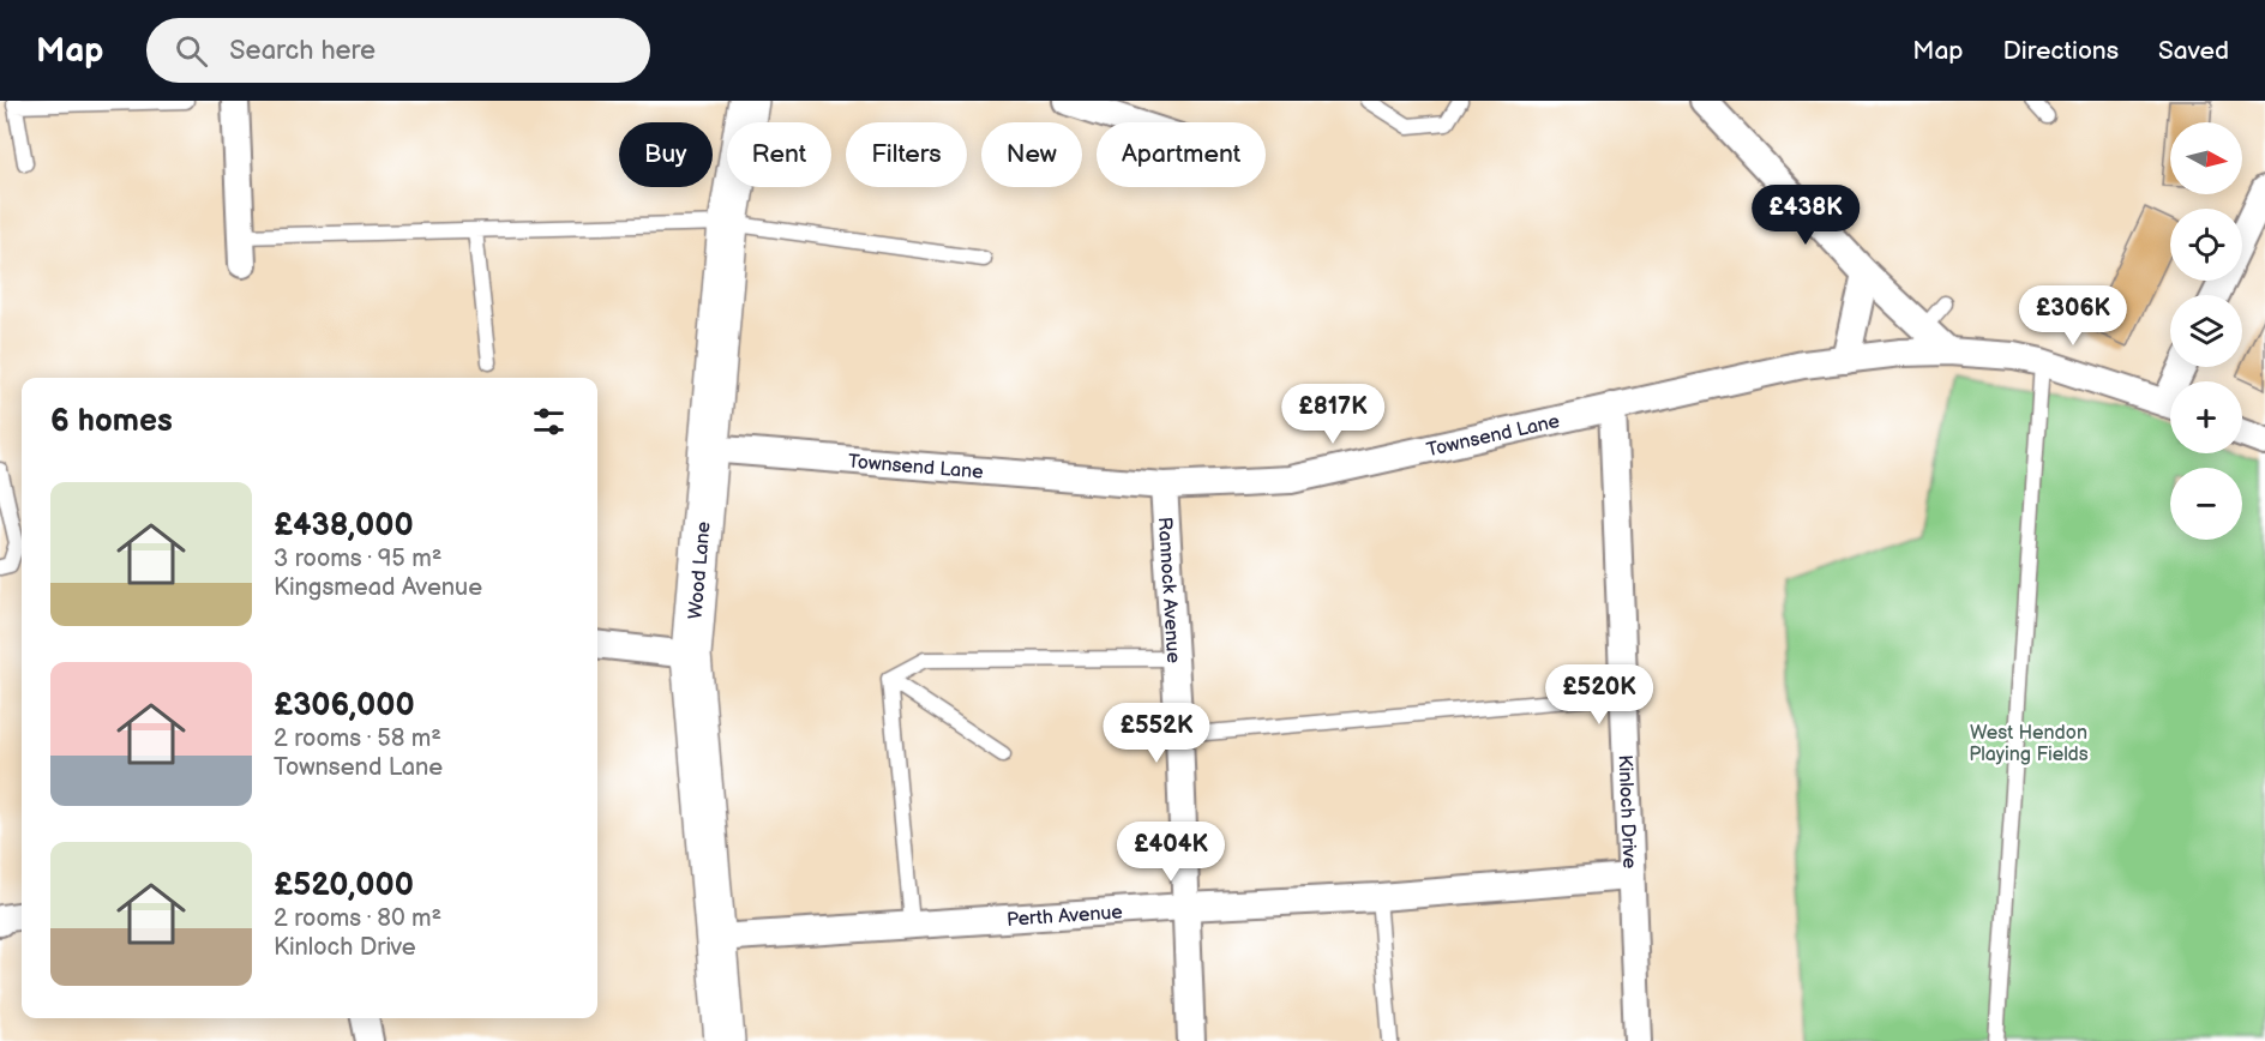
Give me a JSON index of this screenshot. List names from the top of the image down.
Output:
{
  "streets": {
    "street": [
      "Townsend Lane",
      "Wood Lane",
      "Rannock Avenue",
      "Kinloch Drive",
      "Perth Avenue"
    ]
  },
  "crossings": [
    ["Townsend Lane", "Wood Lane"],
    ["Townsend Lane", "Rannock Avenue"],
    ["Townsend Lane", "Kinloch Drive"],
    ["Wood Lane", "Perth Avenue"],
    ["Rannock Avenue", "Perth Avenue"],
    ["Kinloch Drive", "Perth Avenue"]
  ],
  "parks": ["West Hendon Playing Fields"],
  "north": "right",
  "page": {
    "header": "Map",
    "search": "Search here",
    "nav": ["Map", "Directions", "Saved"],
    "map_buttons": ["+", "−"],
    "chip": [
      "Buy",
      "Rent",
      "Filters",
      "New",
      "Apartment"
    ],
    "price": [
      "£438K",
      "£306K",
      "£817K",
      "£520K",
      "£552K",
      "£404K"
    ],
    "heading": "6 homes",
    "list": [
      {
        "name": "£438,000",
        "note": "3 rooms · 95 m² · Kingsmead Avenue"
      },
      {
        "name": "£306,000",
        "note": "2 rooms · 58 m² · Townsend Lane"
      },
      {
        "name": "£520,000",
        "note": "2 rooms · 80 m² · Kinloch Drive"
      }
    ]
  }
}
